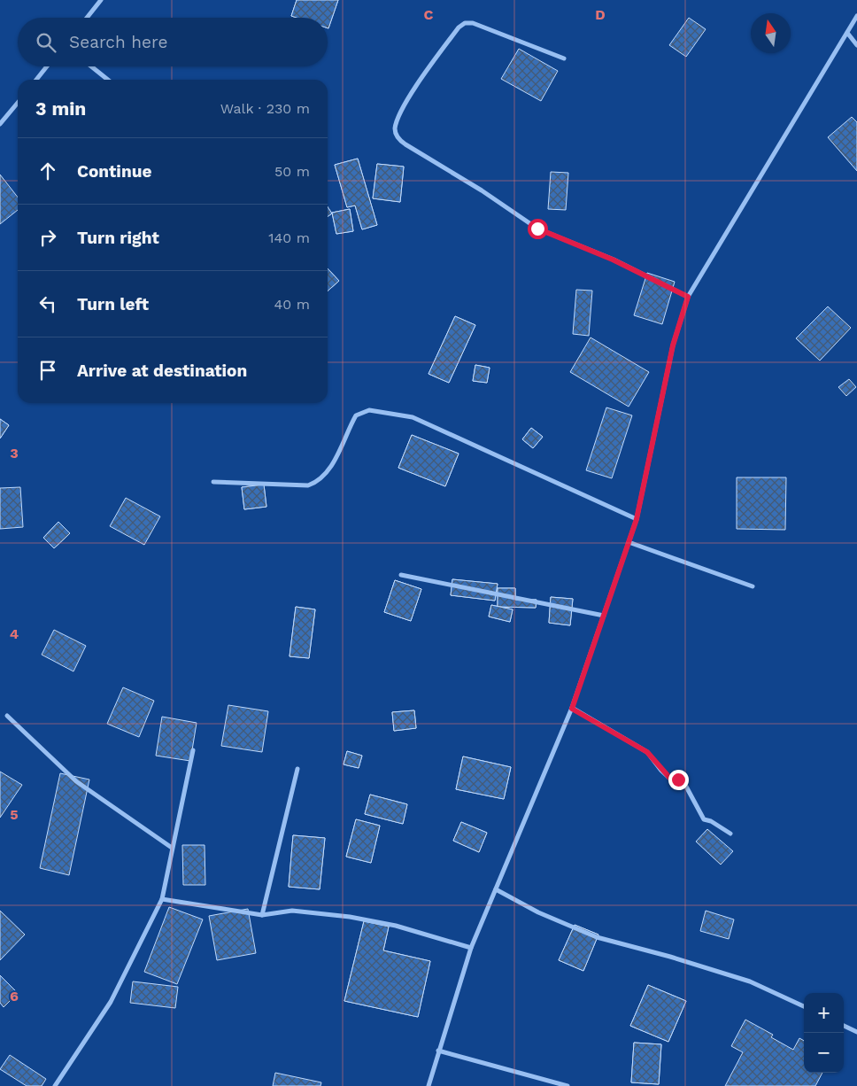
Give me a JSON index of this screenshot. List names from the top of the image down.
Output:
{
  "north": "top",
  "page": {
    "search": "Search here",
    "heading": ["3 min", "Walk · 230 m"],
    "list": [
      ["Continue", "50 m"],
      ["Turn right", "140 m"],
      ["Turn left", "40 m"],
      "Arrive at destination"
    ],
    "map_buttons": ["+", "−"]
  },
  "grid": {
    "columns": ["C", "D"],
    "rows": [
      "3",
      "4",
      "5",
      "6"
    ]
  }
}
